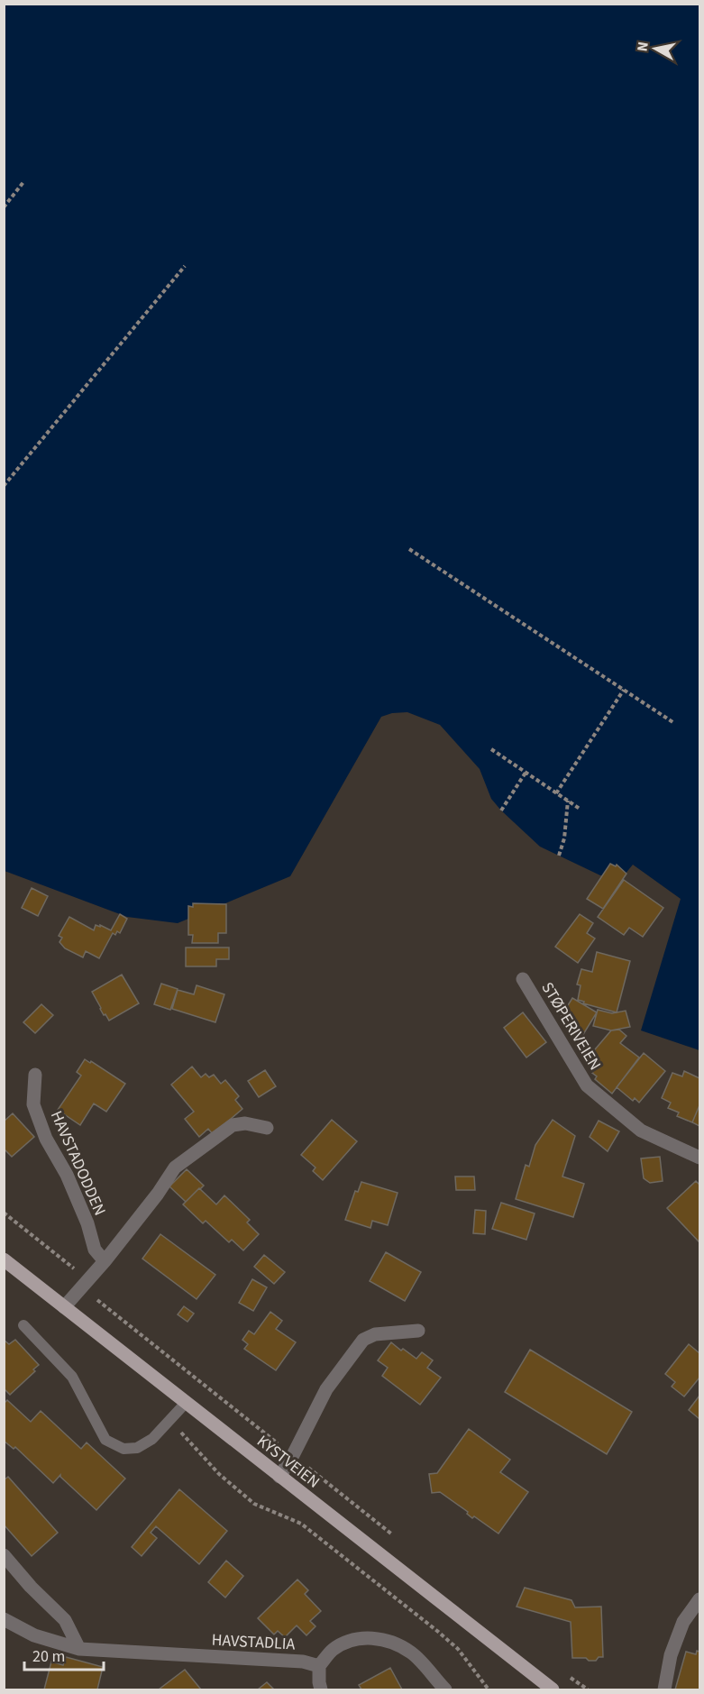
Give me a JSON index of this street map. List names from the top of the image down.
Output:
{
  "streets": {
    "main road": ["KYSTVEIEN"],
    "street": ["STØPERIVEIEN", "HAVSTADODDEN", "HAVSTADLIA"]
  },
  "scale_bar": "20 m",
  "north": "left"
}
